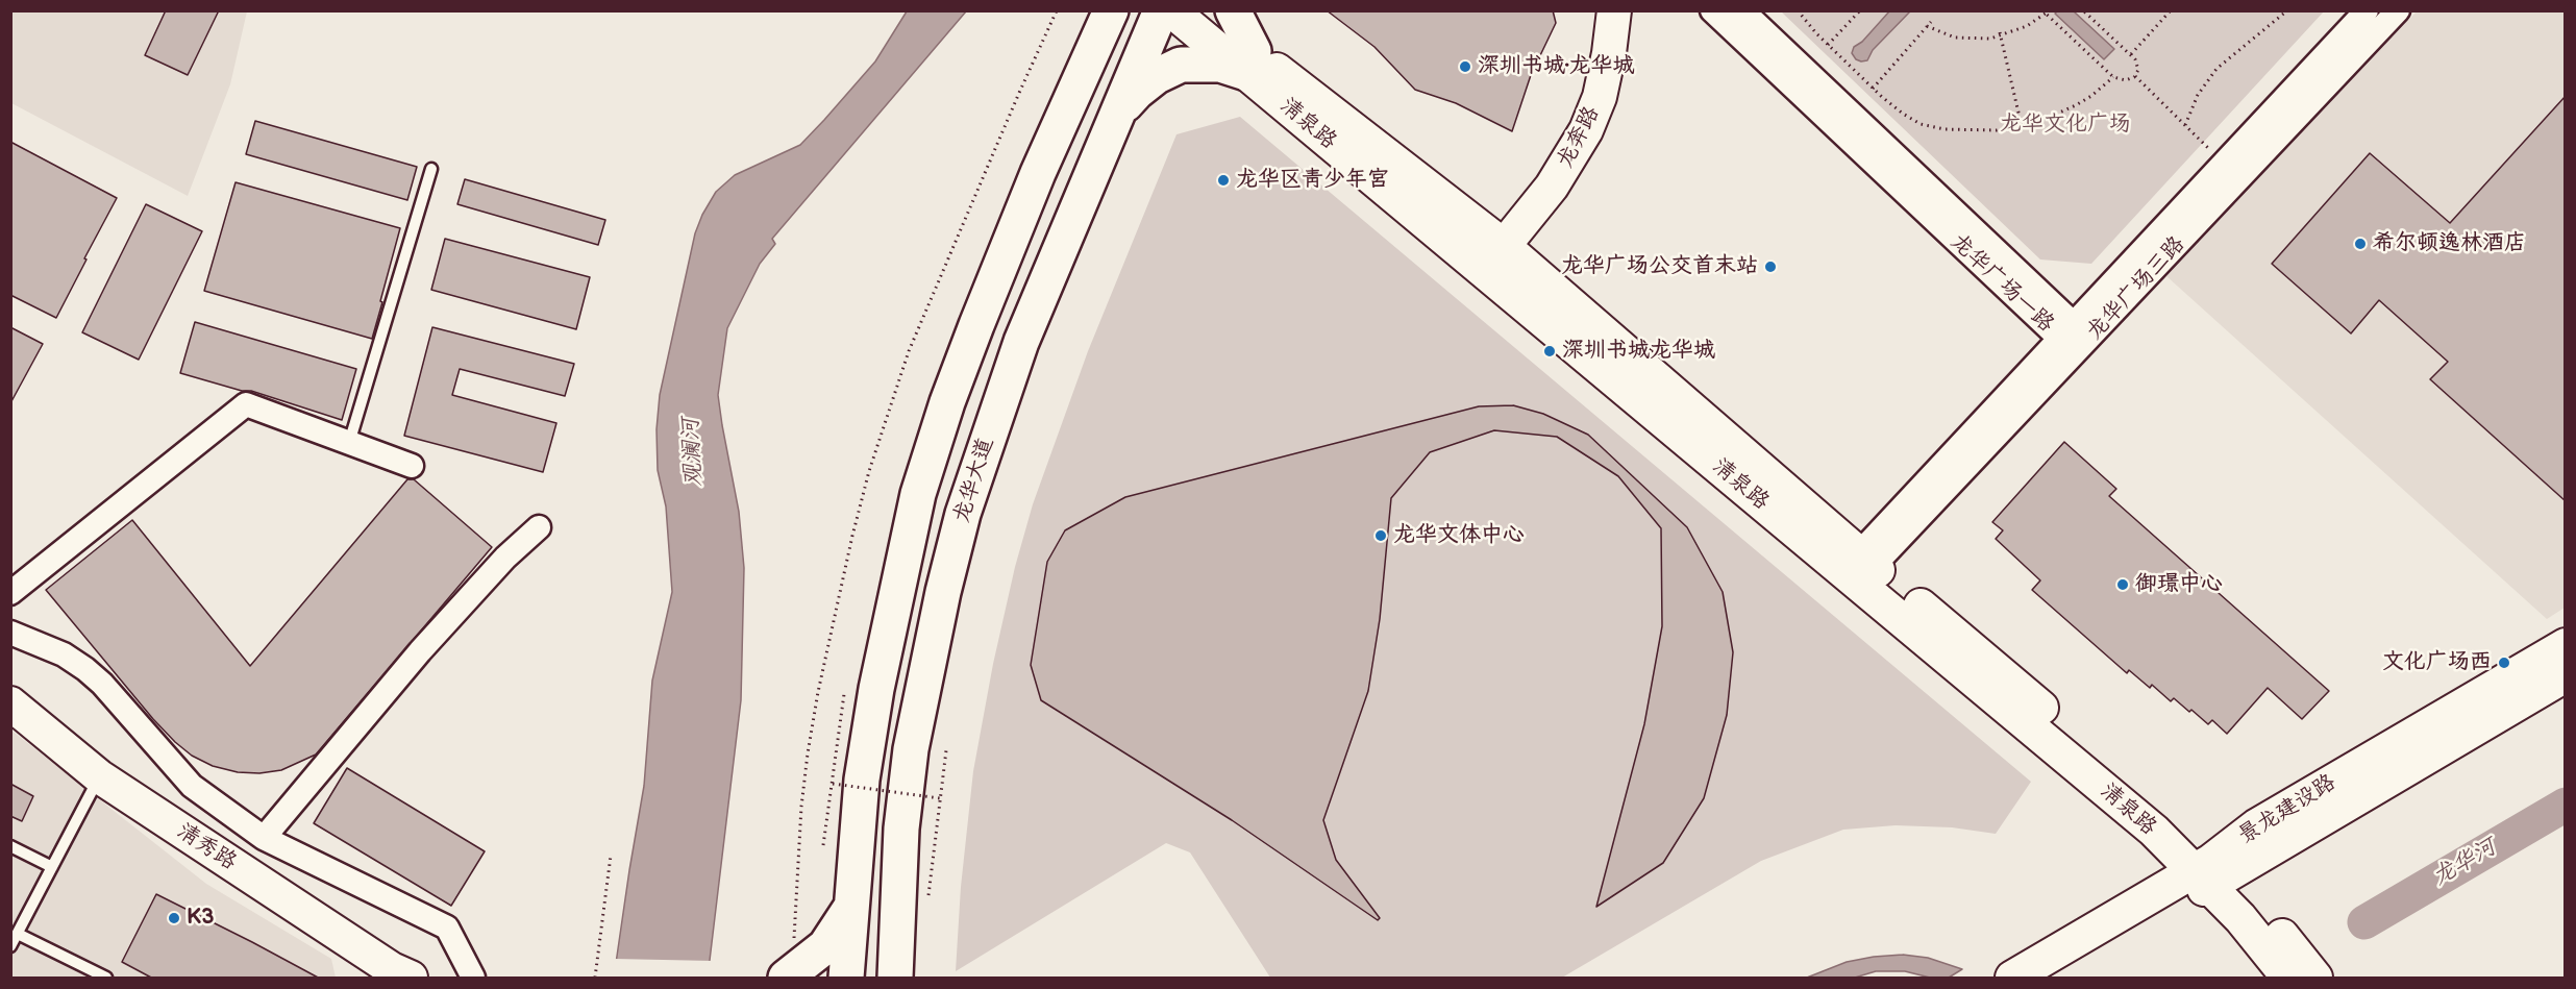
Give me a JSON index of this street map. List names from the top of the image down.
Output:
{
  "streets": {
    "main road": [
      "清泉路",
      "龙奔路",
      "龙华大道",
      "景龙建设路",
      "清秀路"
    ],
    "street": ["龙华广场一路", "龙华广场三路"]
  },
  "crossings": [
    ["清泉路", "龙奔路"],
    ["清泉路", "龙华广场三路"],
    ["清泉路", "景龙建设路"],
    ["龙华广场一路", "龙华广场三路"]
  ],
  "water": ["观澜河", "龙华河"],
  "parks": ["龙华文化广场"],
  "places": [
    "深圳书城·龙华城",
    "龙华区青少年宫",
    "希尔顿逸林酒店",
    "龙华广场公交首末站",
    "深圳书城龙华城",
    "龙华文体中心",
    "御璟中心",
    "文化广场西",
    "K3"
  ]
}
